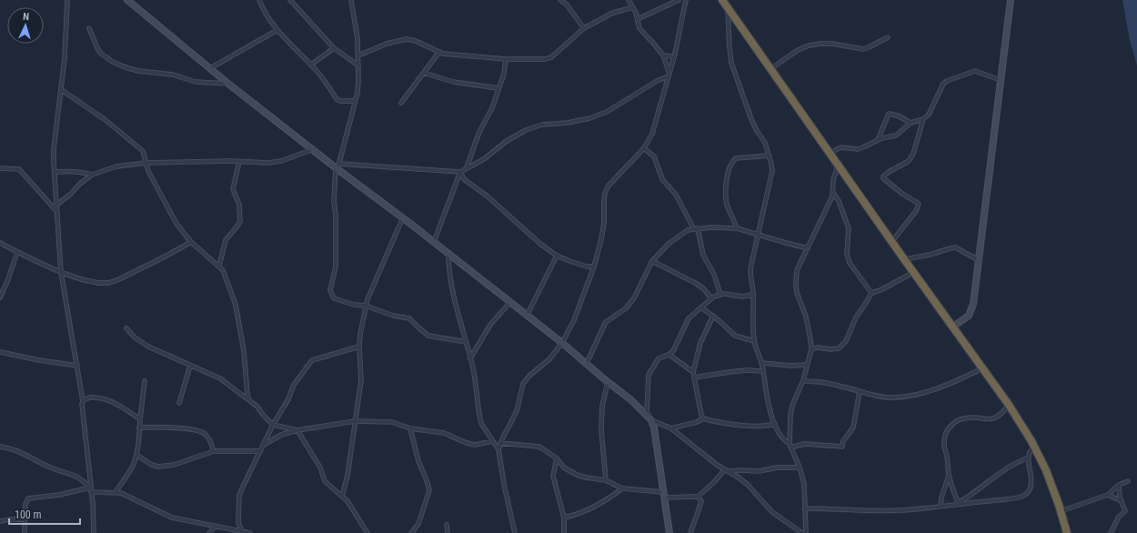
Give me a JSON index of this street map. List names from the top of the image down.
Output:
{
  "scale_bar": "100 m",
  "north": "top"
}
